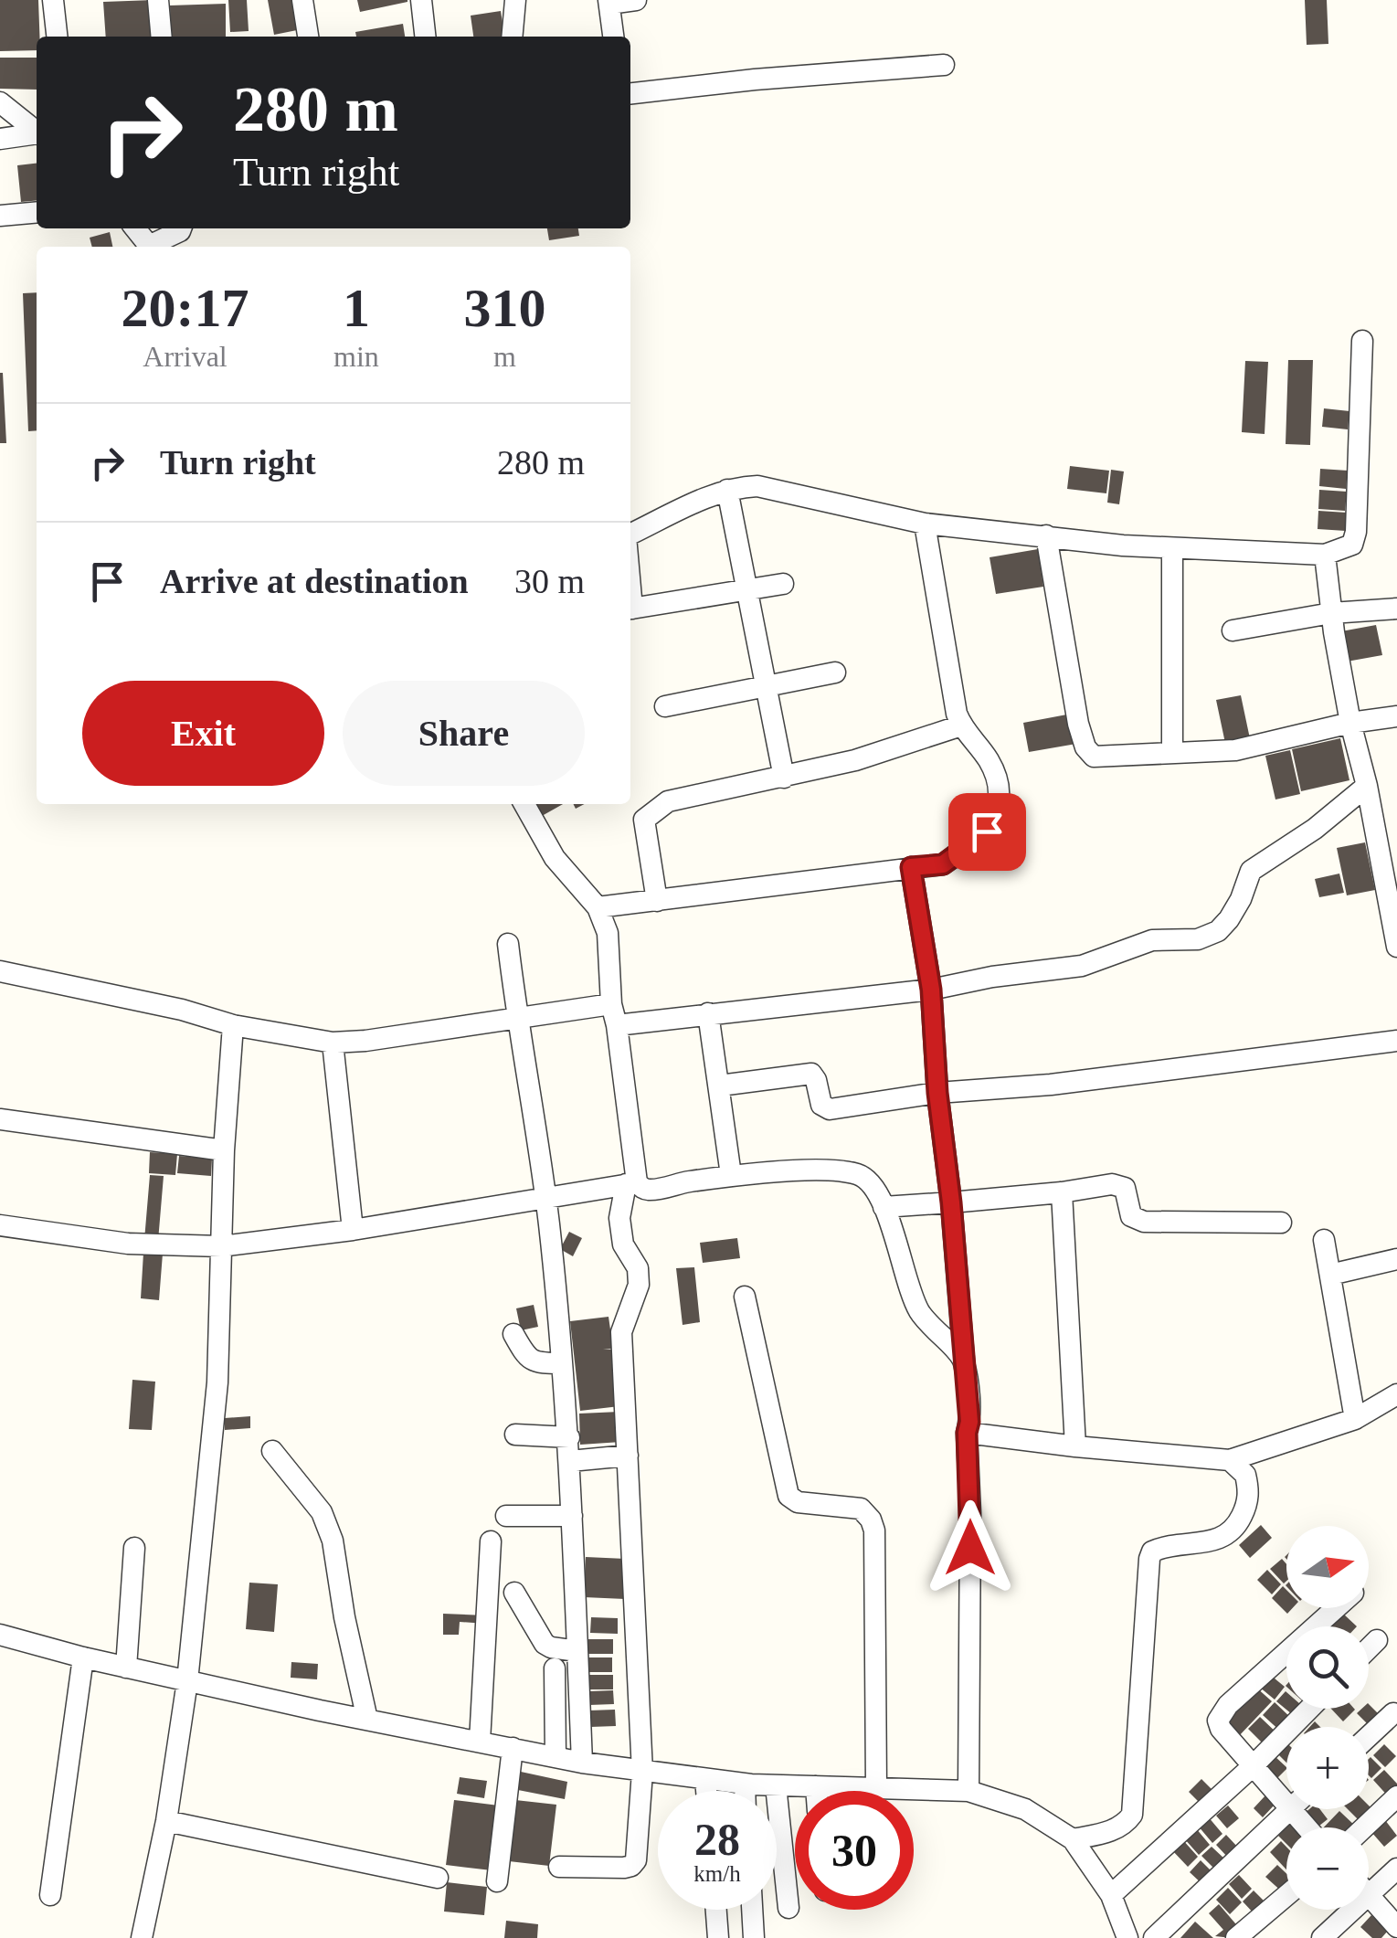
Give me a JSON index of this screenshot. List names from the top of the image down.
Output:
{
  "north": "right",
  "page": {
    "turn": ["280 m", "Turn right"],
    "eta": [
      "20:17",
      "Arrival",
      "1",
      "min",
      "310",
      "m"
    ],
    "list": [
      {
        "name": "Turn right",
        "value": "280 m"
      },
      {
        "name": "Arrive at destination",
        "value": "30 m"
      }
    ],
    "buttons": ["Exit", "Share"],
    "map_buttons": ["+", "−"],
    "speed": "28 km/h",
    "limit": "30"
  }
}
